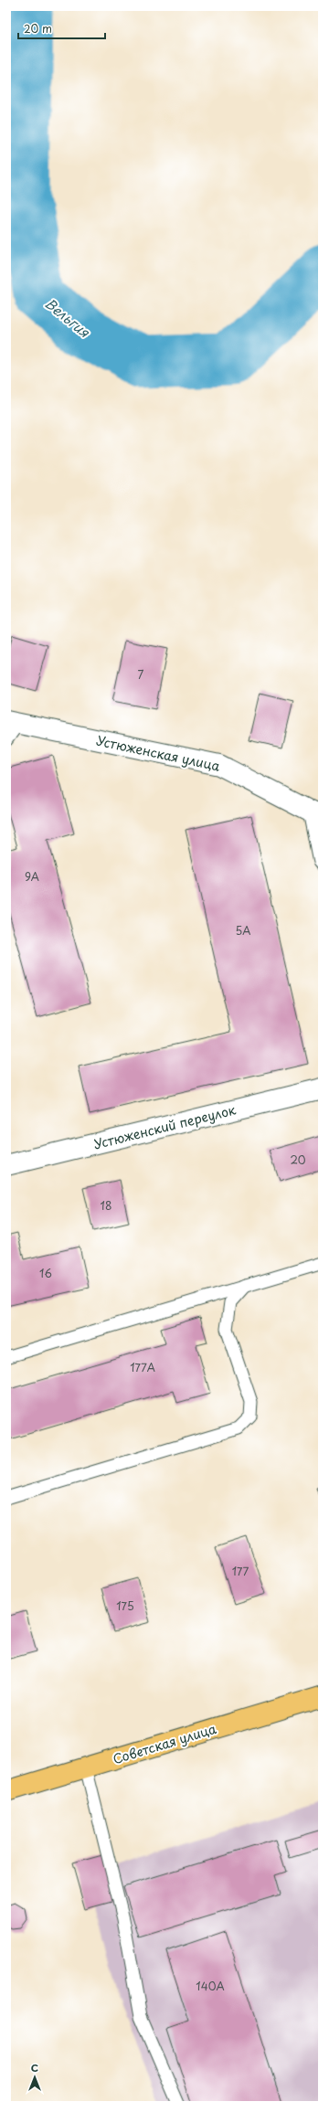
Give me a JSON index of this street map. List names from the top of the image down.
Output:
{
  "streets": {
    "main road": ["Советская улица"],
    "street": ["Устюженская улица", "Устюженский переулок"]
  },
  "water": ["Вельгия"],
  "house_numbers": [
    "7",
    "9А",
    "5А",
    "20",
    "18",
    "16",
    "177А",
    "177",
    "175",
    "140А"
  ],
  "scale_bar": "20 m",
  "north": "top"
}
